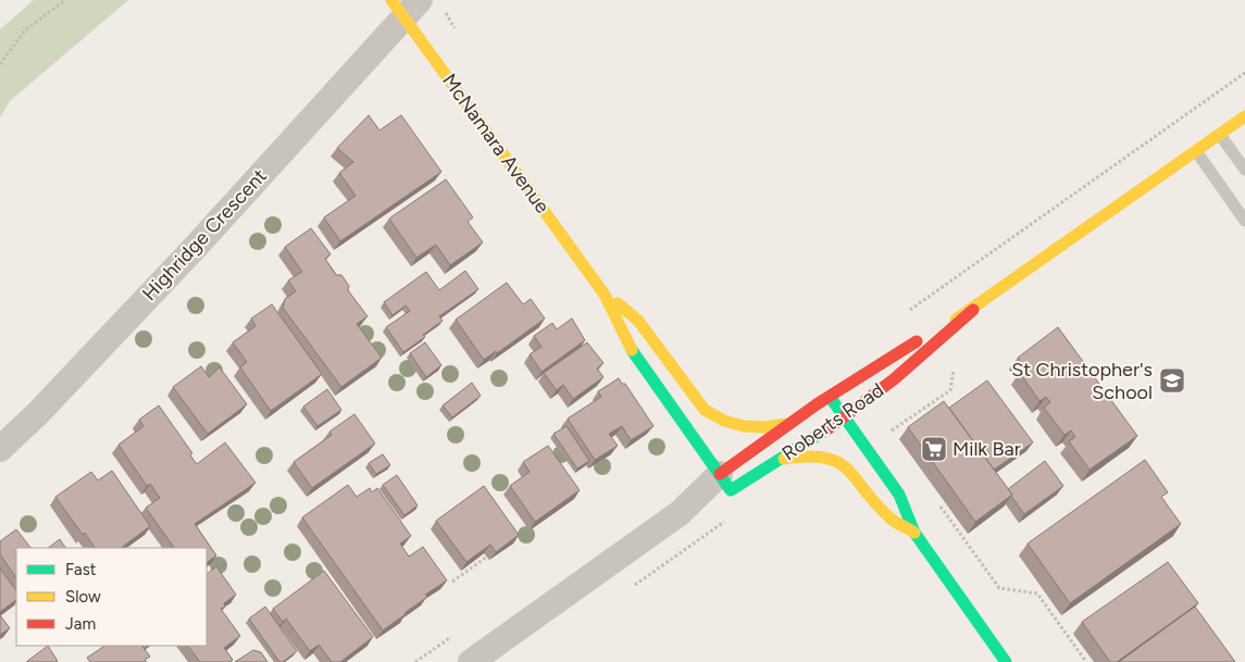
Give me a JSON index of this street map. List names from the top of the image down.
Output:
{
  "streets": {
    "street": ["McNamara Avenue", "Highridge Crescent", "Roberts Road"]
  },
  "crossings": [
    ["McNamara Avenue", "Highridge Crescent"],
    ["McNamara Avenue", "Roberts Road"]
  ],
  "places": {
    "school or university": ["St Christopher's School"],
    "supermarket": ["Milk Bar"]
  },
  "legend": ["Fast", "Slow", "Jam"]
}
